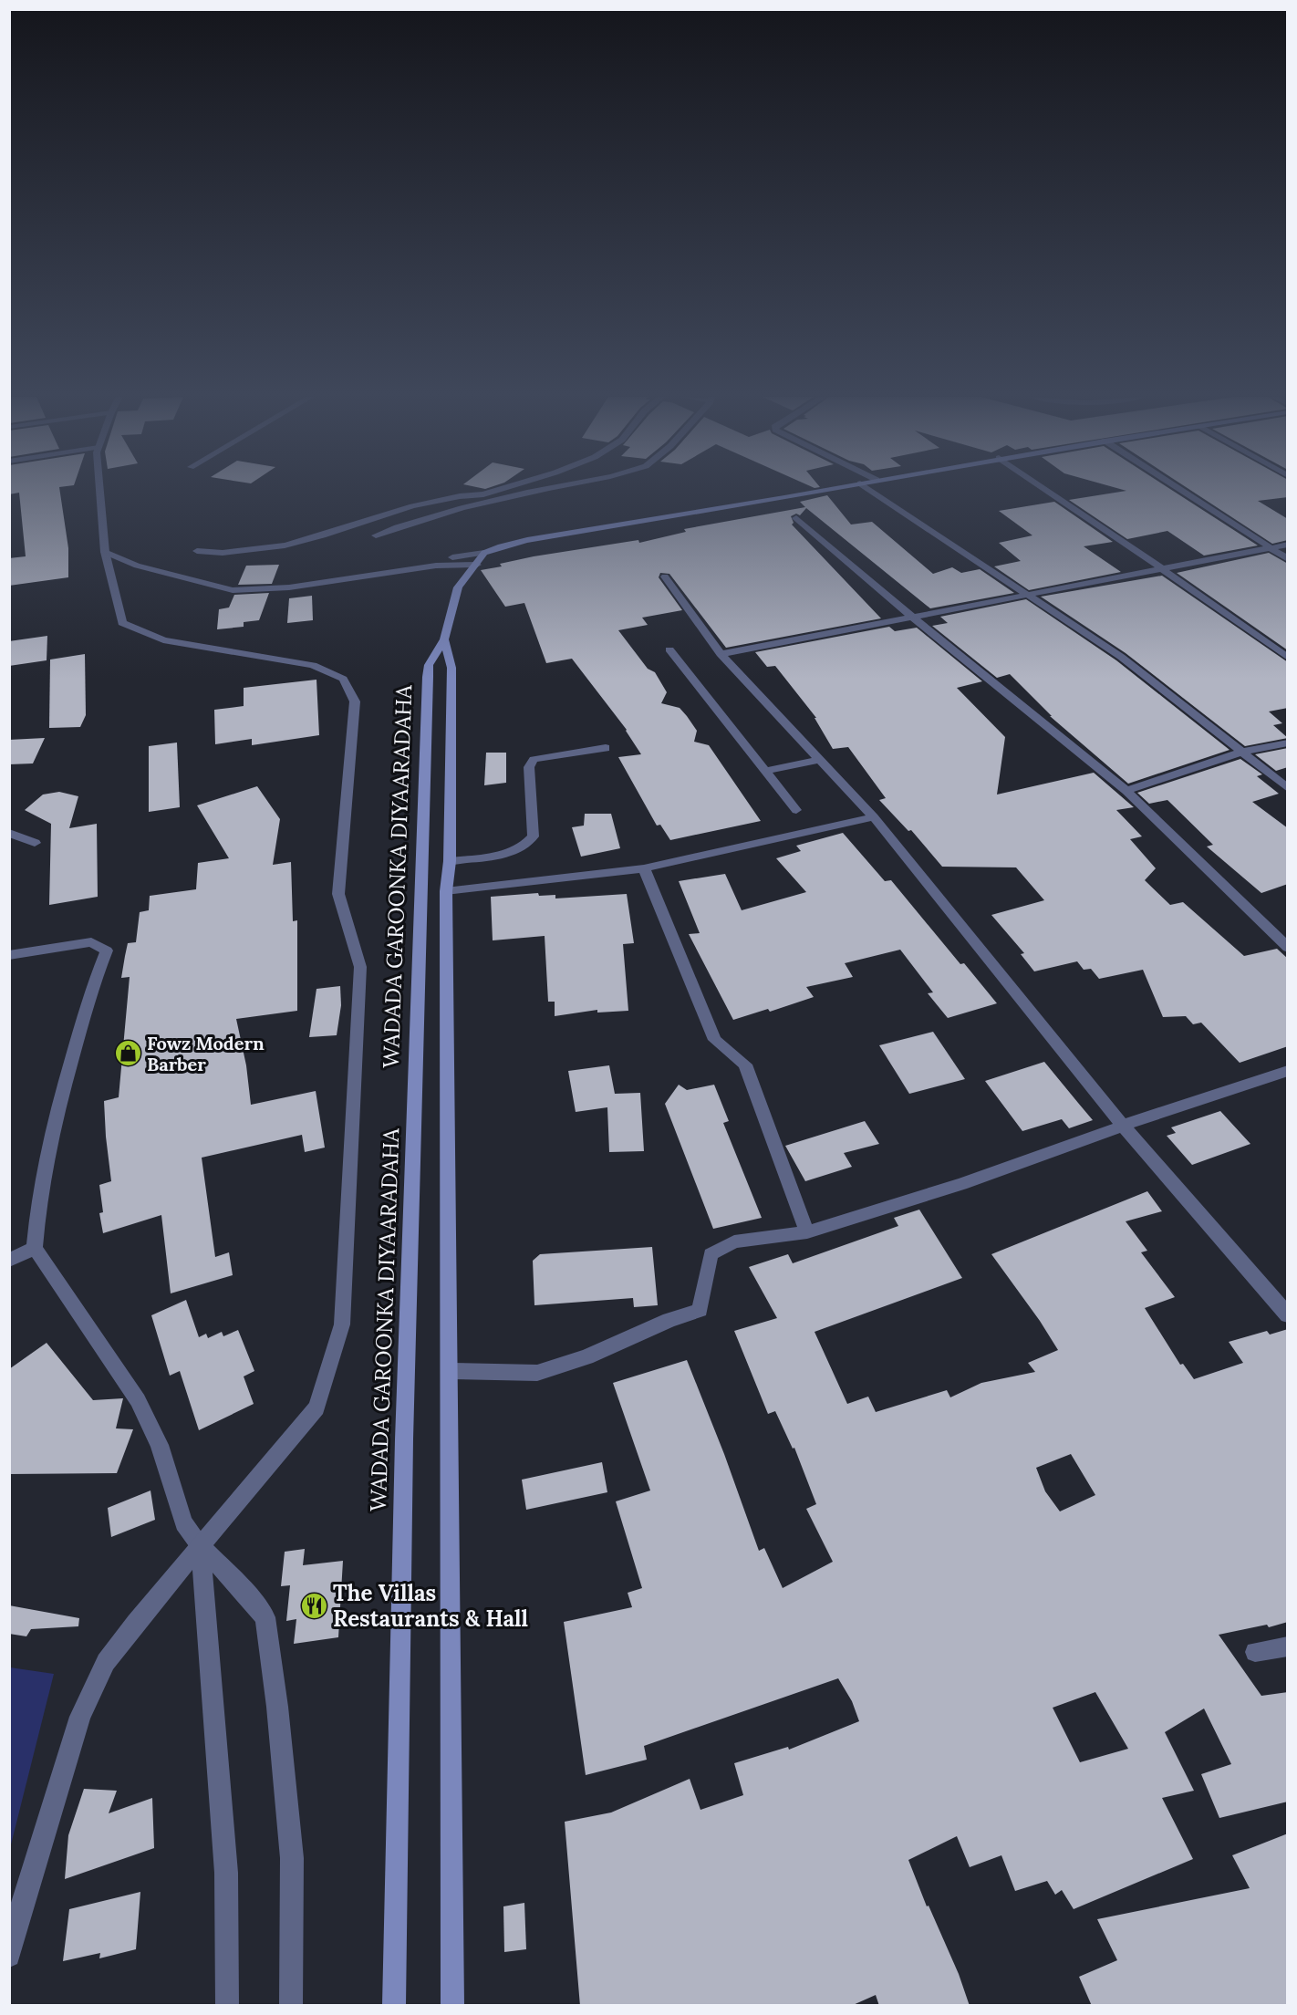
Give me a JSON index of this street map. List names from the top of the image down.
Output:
{
  "streets": {
    "main road": ["WADADA GAROONKA DIYAARADAHA"]
  },
  "places": {
    "shop": ["Fowz Modern Barber"],
    "restaurant": ["The Villas Restaurants & Hall"]
  }
}
